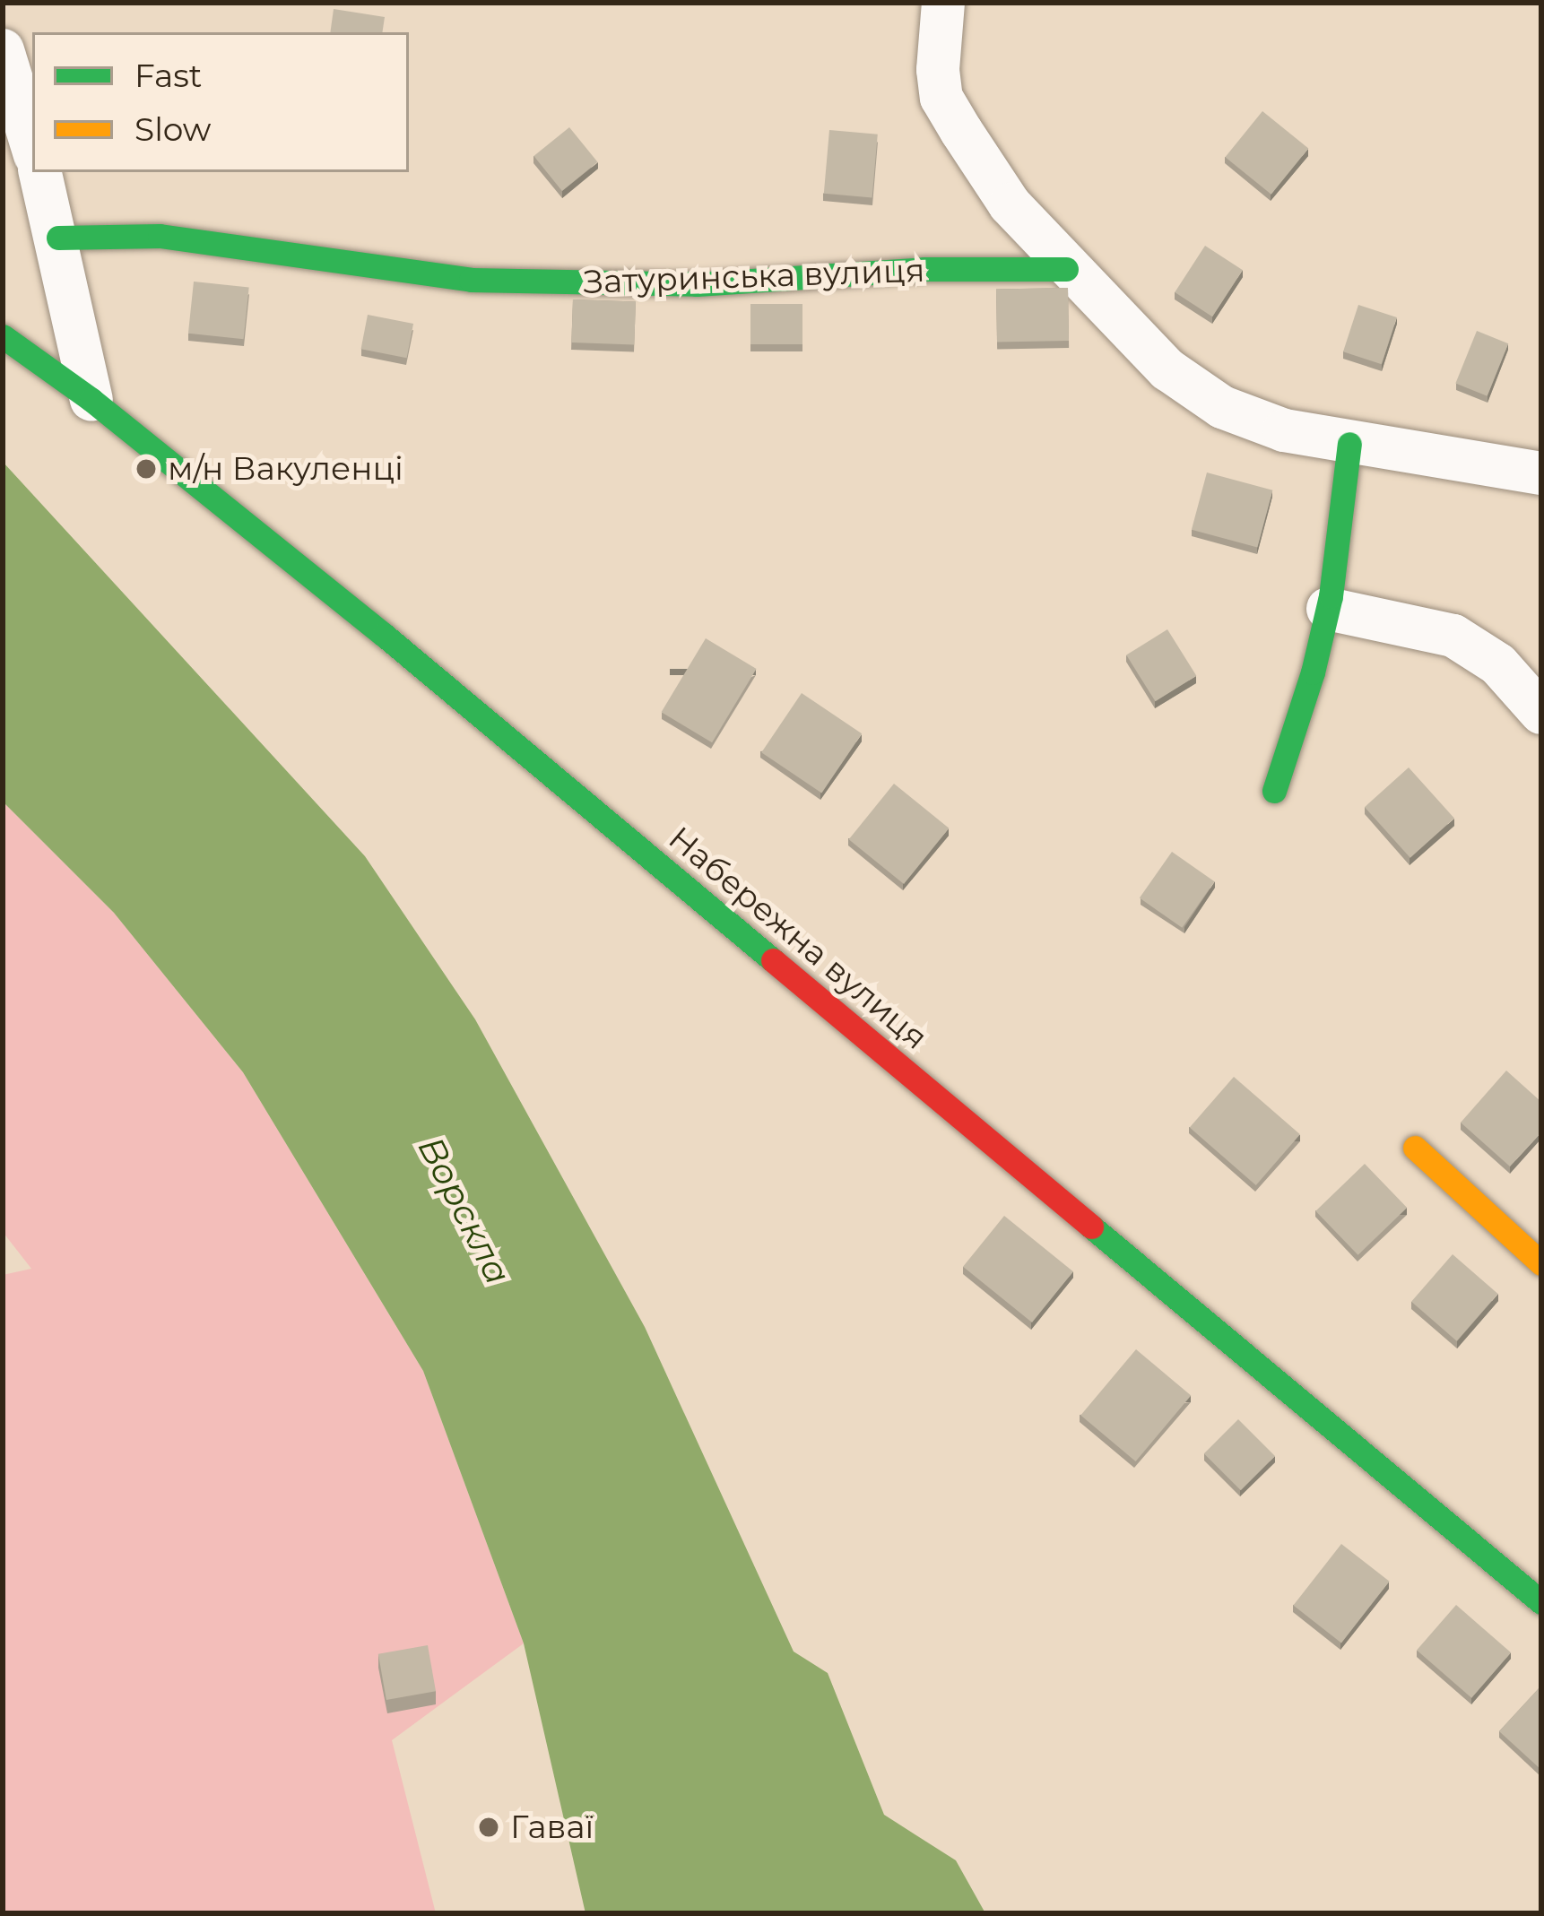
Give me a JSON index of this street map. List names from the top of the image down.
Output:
{
  "streets": {
    "street": ["Затуринська вулиця", "Набережна вулиця"]
  },
  "water": ["Ворскла"],
  "places": ["м/н Вакуленці", "Гаваї"],
  "legend": ["Fast", "Slow"]
}
